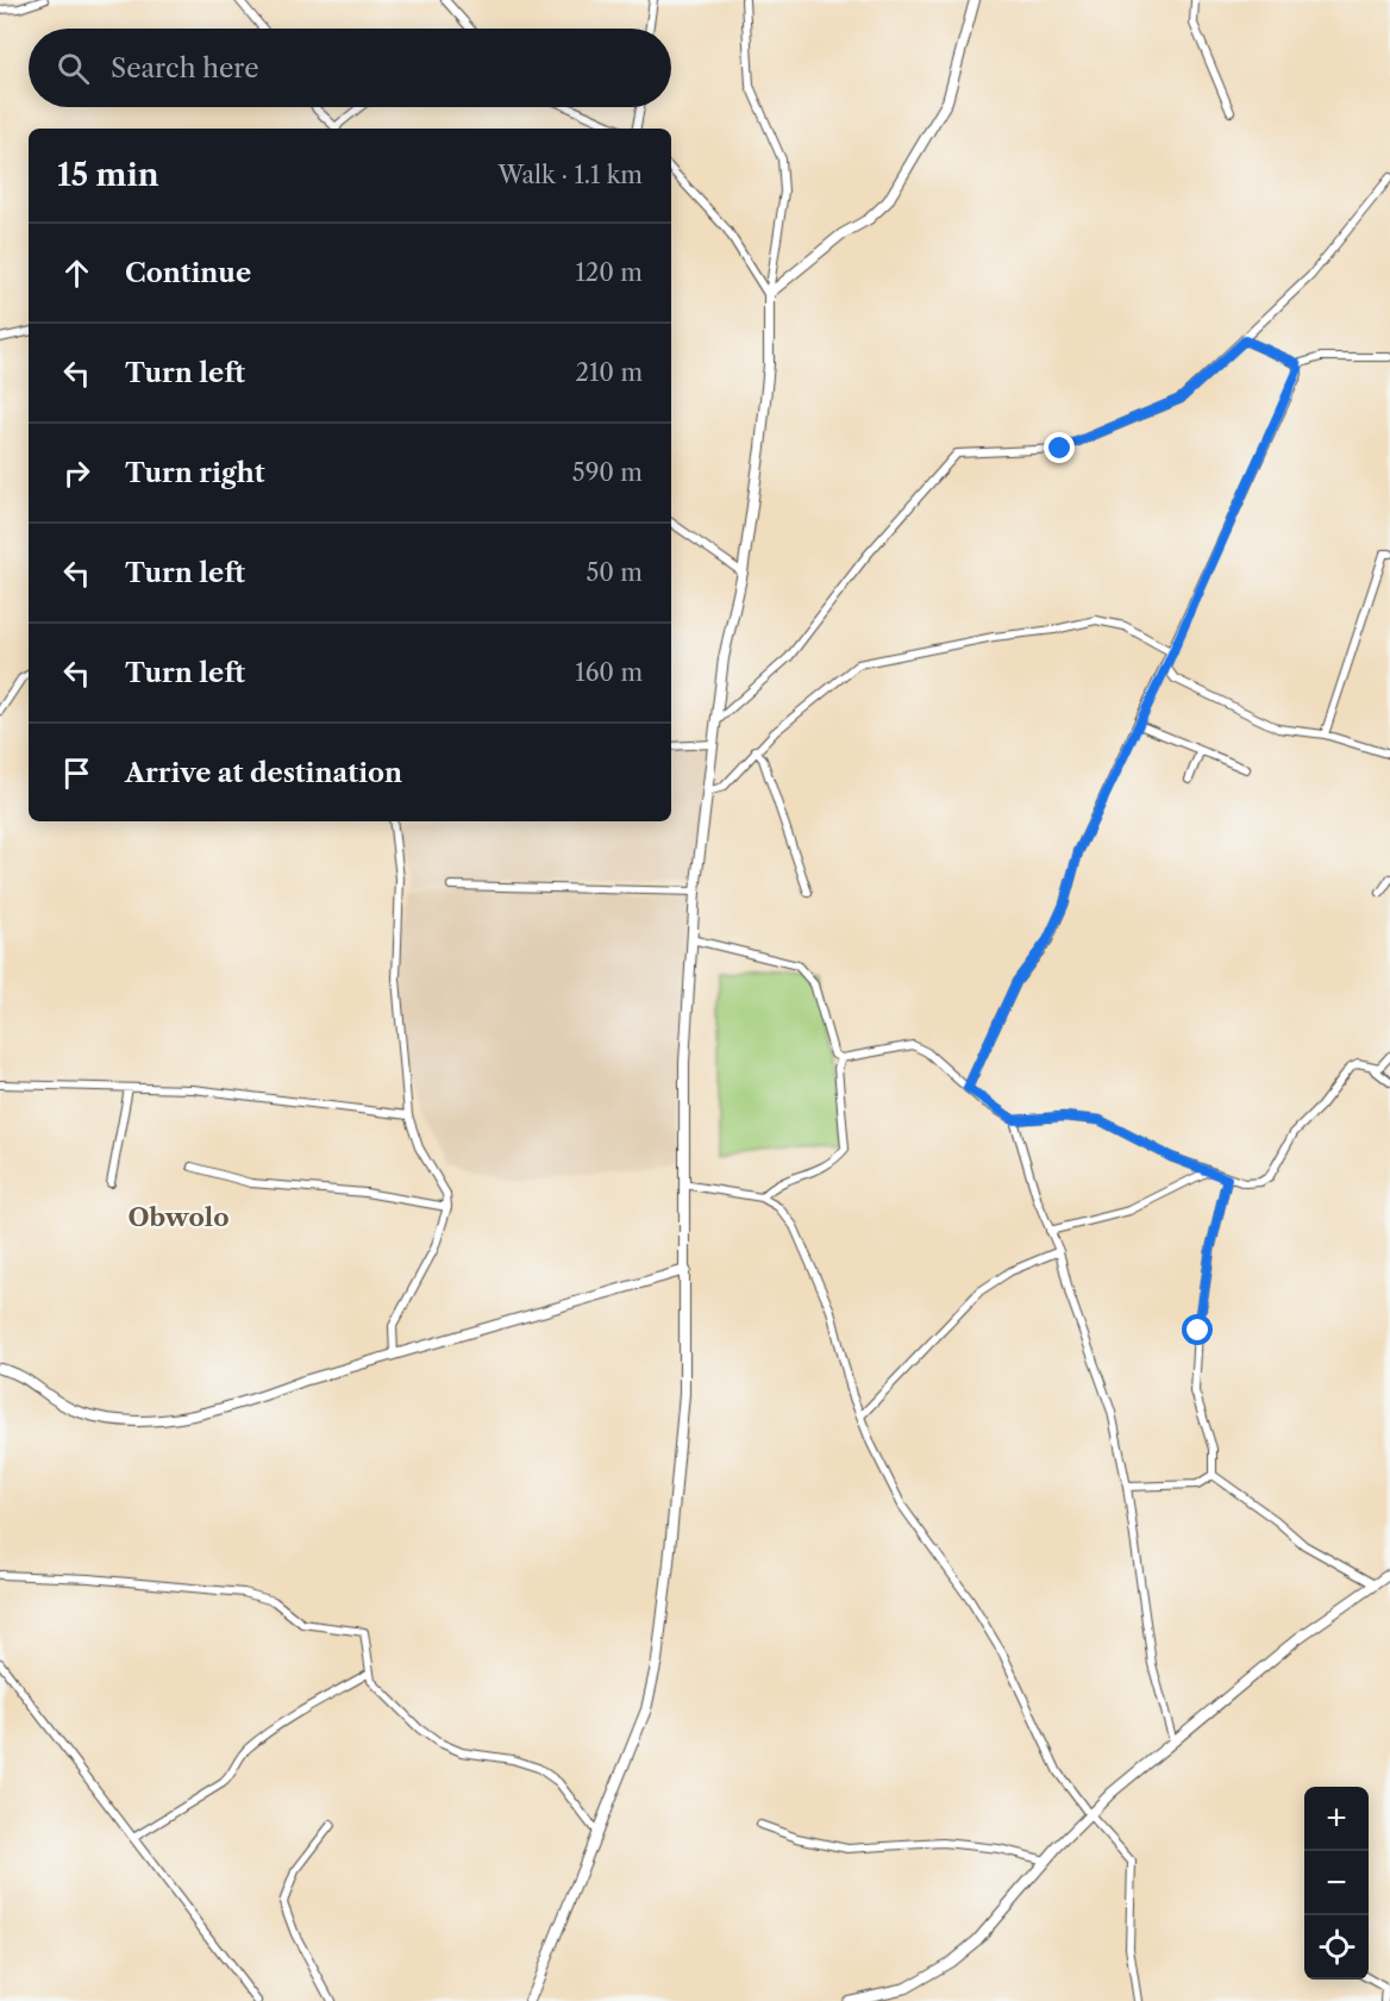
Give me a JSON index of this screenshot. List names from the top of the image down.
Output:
{
  "districts": ["Obwolo"],
  "page": {
    "search": "Search here",
    "heading": ["15 min", "Walk · 1.1 km"],
    "list": [
      ["Continue", "120 m"],
      ["Turn left", "210 m"],
      ["Turn right", "590 m"],
      ["Turn left", "50 m"],
      ["Turn left", "160 m"],
      "Arrive at destination"
    ],
    "map_buttons": ["+", "−"]
  }
}
